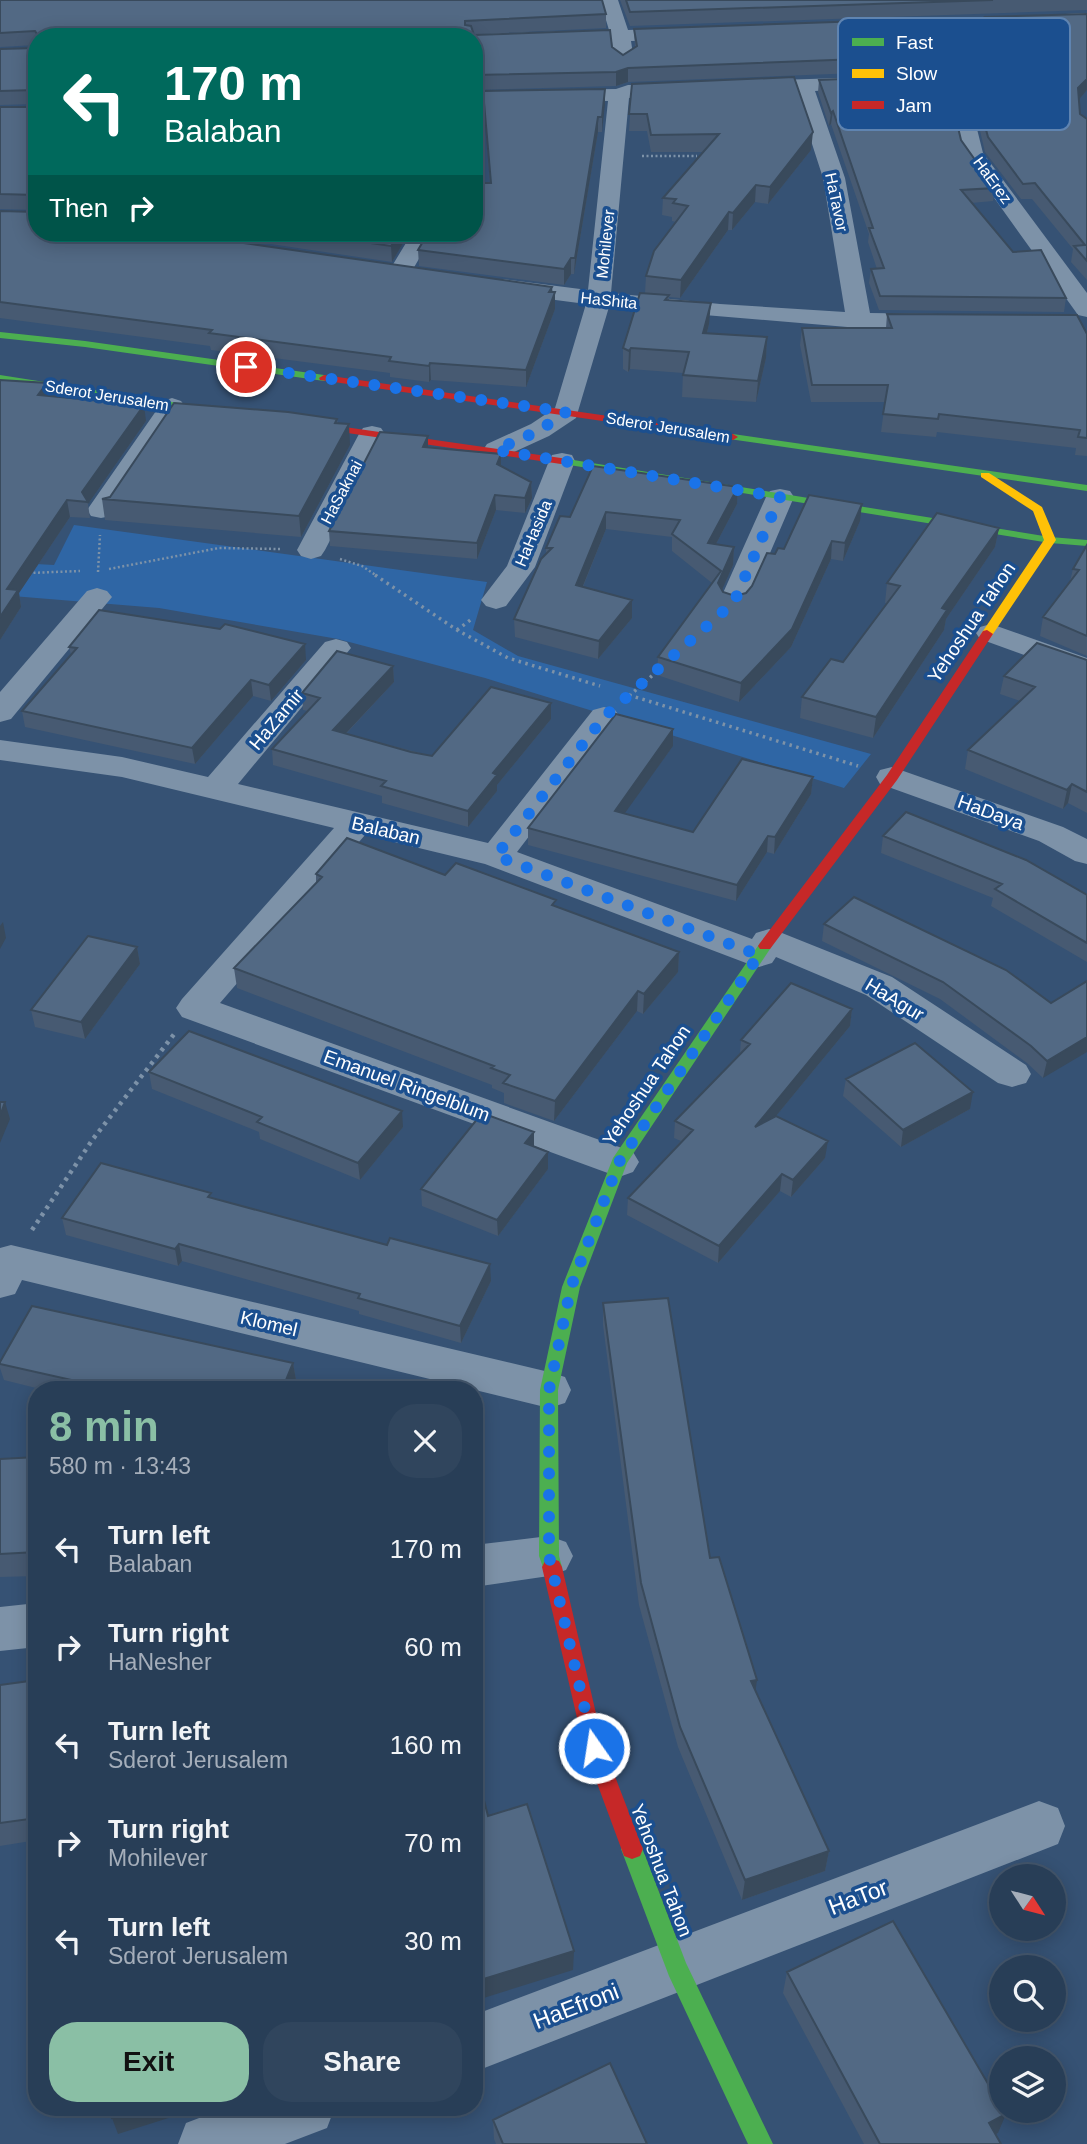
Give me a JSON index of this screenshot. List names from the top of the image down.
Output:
{
  "streets": {
    "main road": ["Sderot Jerusalem", "Yehoshua Tahon"],
    "street": [
      "HaErez",
      "HaTavor",
      "Mohilever",
      "HaShita",
      "HaSaknai",
      "HaHasida",
      "HaZamir",
      "HaDaya",
      "Balaban",
      "HaAgur",
      "Emanuel Ringelblum",
      "Klomel",
      "HaTor",
      "HaEfroni"
    ]
  },
  "crossings": [
    ["HaTavor", "HaShita"],
    ["Mohilever", "HaShita"],
    ["Mohilever", "Sderot Jerusalem"],
    ["Yehoshua Tahon", "HaDaya"],
    ["Yehoshua Tahon", "Balaban"],
    ["Yehoshua Tahon", "HaAgur"],
    ["Yehoshua Tahon", "Emanuel Ringelblum"],
    ["Yehoshua Tahon", "Klomel"],
    ["Yehoshua Tahon", "HaTor"],
    ["Yehoshua Tahon", "HaEfroni"],
    ["HaZamir", "Balaban"],
    ["Balaban", "HaAgur"],
    ["HaTor", "HaEfroni"]
  ],
  "legend": ["Fast", "Slow", "Jam"],
  "north": "bottom right",
  "page": {
    "turn": ["170 m", "Balaban"],
    "then": "Then",
    "heading": ["8 min", "580 m · 13:43"],
    "list": [
      {
        "name": "Turn left",
        "note": "Balaban",
        "value": "170 m"
      },
      {
        "name": "Turn right",
        "note": "HaNesher",
        "value": "60 m"
      },
      {
        "name": "Turn left",
        "note": "Sderot Jerusalem",
        "value": "160 m"
      },
      {
        "name": "Turn right",
        "note": "Mohilever",
        "value": "70 m"
      },
      {
        "name": "Turn left",
        "note": "Sderot Jerusalem",
        "value": "30 m"
      }
    ],
    "buttons": ["Exit", "Share"]
  }
}
